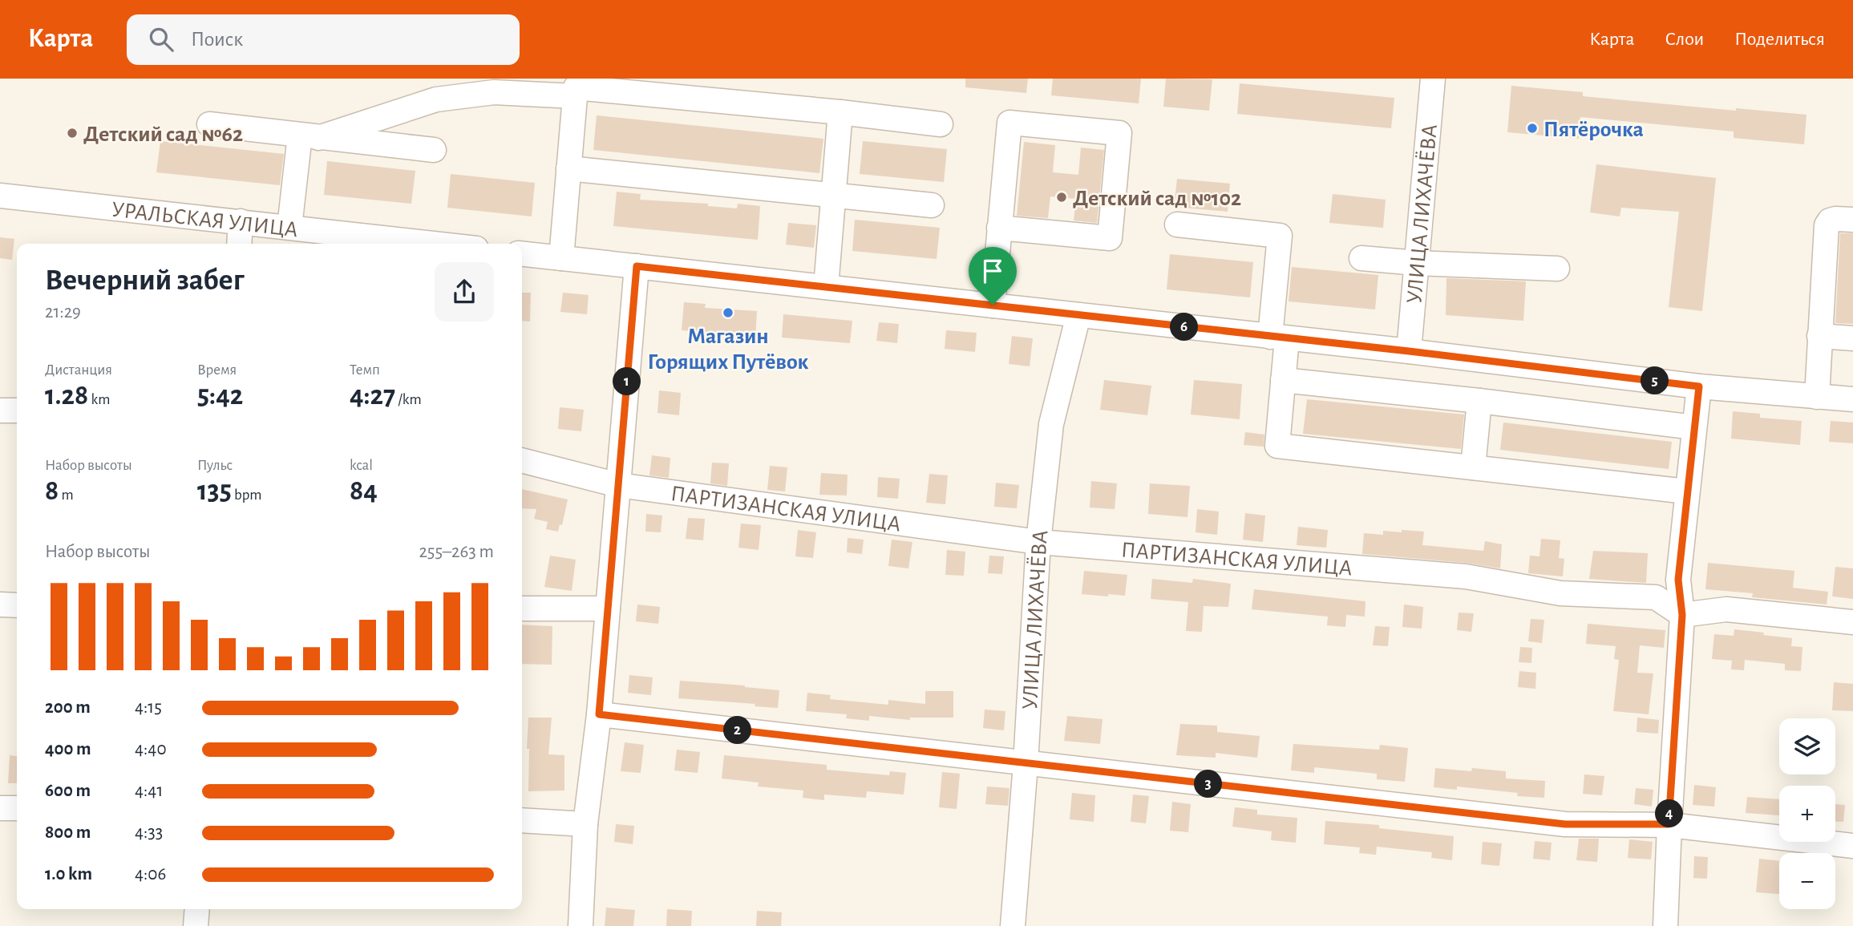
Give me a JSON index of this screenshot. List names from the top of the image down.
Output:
{
  "streets": {
    "street": ["УЛИЦА ЛИХАЧЁВА", "УРАЛЬСКАЯ УЛИЦА", "ПАРТИЗАНСКАЯ УЛИЦА"]
  },
  "crossings": [
    ["УЛИЦА ЛИХАЧЁВА", "ПАРТИЗАНСКАЯ УЛИЦА"]
  ],
  "places": [
    "Пятёрочка",
    "Детский сад №62",
    "Детский сад №102",
    "Магазин Горящих Путёвок"
  ],
  "page": {
    "header": "Карта",
    "search": "Поиск",
    "nav": ["Карта", "Слои", "Поделиться"],
    "heading": ["Вечерний забег", "21:29"],
    "pins": [
      "6",
      "5",
      "1",
      "2",
      "3",
      "4"
    ],
    "stats": [
      ["Дистанция", "1.28 km"],
      ["Время", "5:42"],
      ["Темп", "4:27 /km"],
      ["Набор высоты", "8 m"],
      ["Пульс", "135 bpm"],
      ["kcal", "84"]
    ],
    "chart": ["Набор высоты", "255–263 m"],
    "list": [
      {
        "name": "200 m",
        "note": "4:15"
      },
      {
        "name": "400 m",
        "note": "4:40"
      },
      {
        "name": "600 m",
        "note": "4:41"
      },
      {
        "name": "800 m",
        "note": "4:33"
      },
      {
        "name": "1.0 km",
        "note": "4:06"
      }
    ],
    "map_buttons": ["+", "−"]
  }
}
